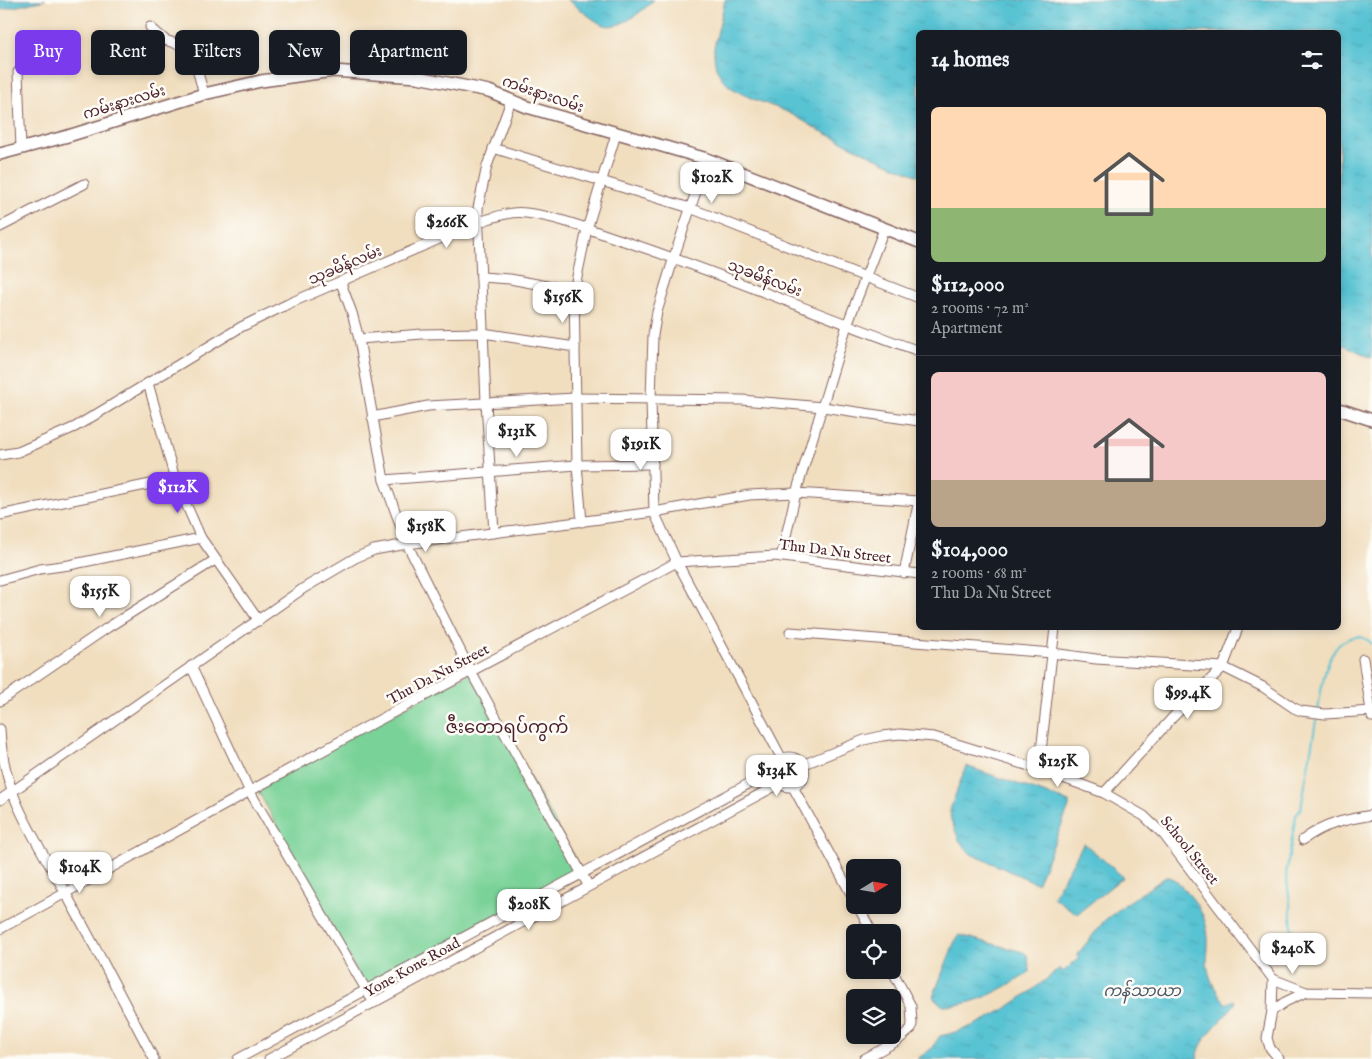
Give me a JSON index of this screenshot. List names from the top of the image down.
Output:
{
  "streets": {
    "main road": ["ကမ်းနားလမ်း"],
    "street": [
      "သုခမိန်လမ်း",
      "Thu Da Nu Street",
      "School Street",
      "Yone Kone Road"
    ]
  },
  "crossings": [
    ["School Street", "Yone Kone Road"]
  ],
  "districts": ["ဇီးတောရပ်ကွက်"],
  "water": ["ကန်သာယာ"],
  "north": "right",
  "page": {
    "chip": [
      "Buy",
      "Rent",
      "Filters",
      "New",
      "Apartment"
    ],
    "heading": "14 homes",
    "list": [
      {
        "name": "$112,000",
        "note": "2 rooms · 72 m² · Apartment"
      },
      {
        "name": "$104,000",
        "note": "2 rooms · 68 m² · Thu Da Nu Street"
      }
    ],
    "price": [
      "$102K",
      "$266K",
      "$156K",
      "$131K",
      "$191K",
      "$112K",
      "$158K",
      "$155K",
      "$99.4K",
      "$125K",
      "$134K",
      "$104K",
      "$208K",
      "$240K"
    ]
  }
}
